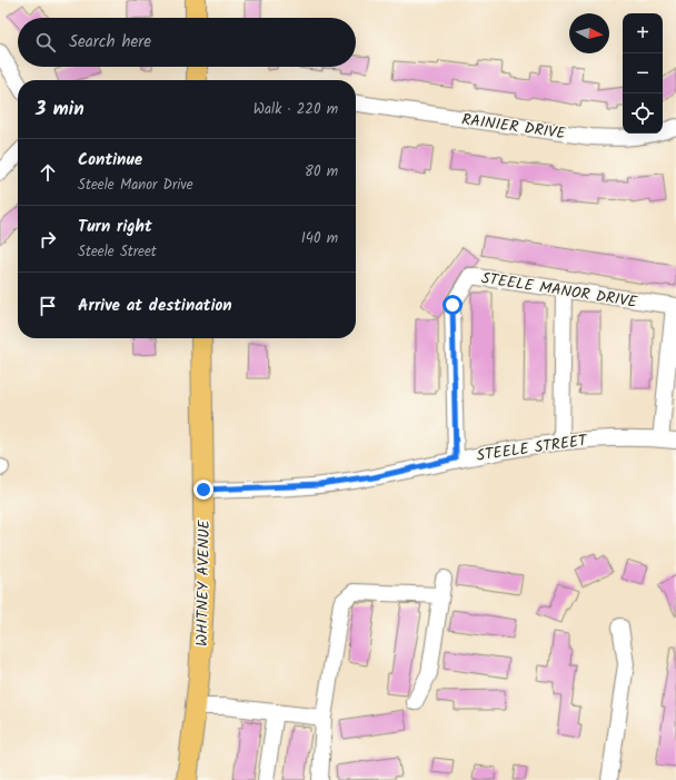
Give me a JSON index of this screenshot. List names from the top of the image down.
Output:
{
  "streets": {
    "main road": ["WHITNEY AVENUE"],
    "street": ["RAINIER DRIVE", "STEELE MANOR DRIVE", "STEELE STREET"]
  },
  "crossings": [
    ["STEELE MANOR DRIVE", "STEELE STREET"],
    ["STEELE STREET", "WHITNEY AVENUE"]
  ],
  "north": "right",
  "page": {
    "map_buttons": ["+", "−"],
    "search": "Search here",
    "heading": ["3 min", "Walk · 220 m"],
    "list": [
      ["Continue", "Steele Manor Drive", "80 m"],
      ["Turn right", "Steele Street", "140 m"],
      "Arrive at destination"
    ]
  }
}
